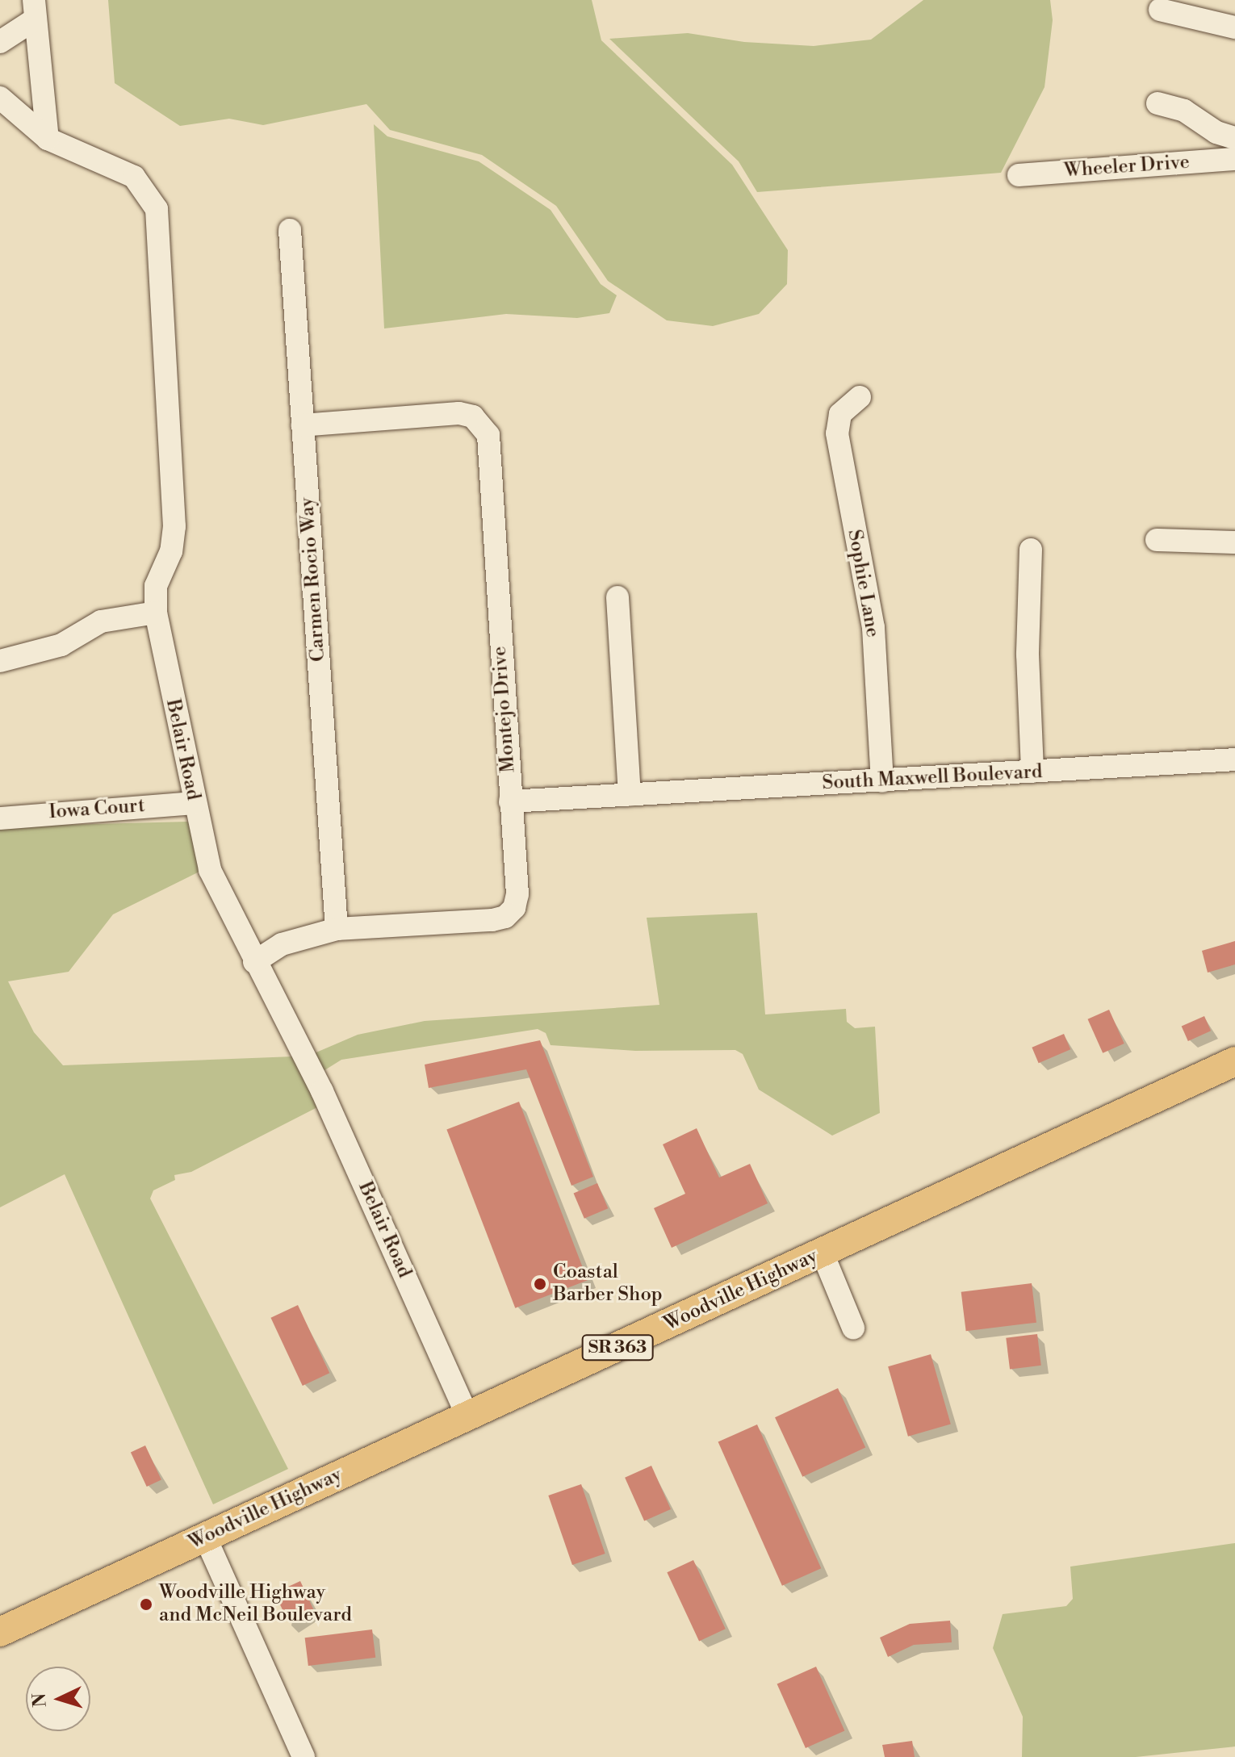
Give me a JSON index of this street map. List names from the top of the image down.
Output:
{
  "streets": {
    "main road": ["Woodville Highway", "SR 363"],
    "street": [
      "Wheeler Drive",
      "Carmen Rocio Way",
      "Sophie Lane",
      "Montejo Drive",
      "Belair Road",
      "South Maxwell Boulevard",
      "Iowa Court"
    ]
  },
  "crossings": [
    ["Carmen Rocio Way", "Montejo Drive"],
    ["Sophie Lane", "South Maxwell Boulevard"],
    ["Montejo Drive", "Belair Road"],
    ["Montejo Drive", "South Maxwell Boulevard"],
    ["Belair Road", "Iowa Court"],
    ["Belair Road", "Woodville Highway"]
  ],
  "places": ["Coastal Barber Shop", "Woodville Highway and McNeil Boulevard"],
  "north": "left"
}
